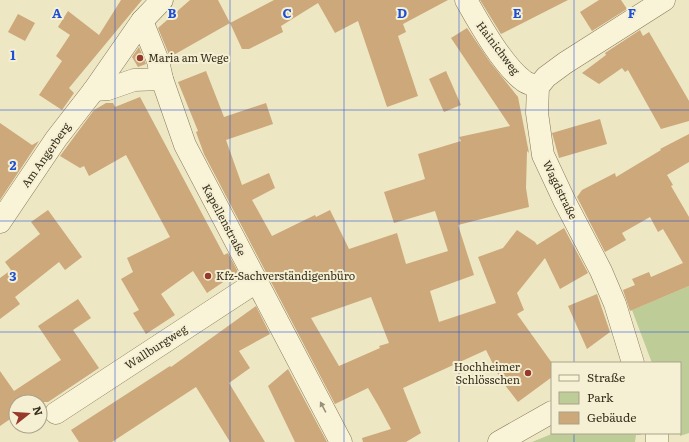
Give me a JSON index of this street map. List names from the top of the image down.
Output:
{
  "streets": {
    "street": [
      "Hainichweg",
      "Am Angerberg",
      "Wagdstraße",
      "Kapellenstraße",
      "Wallburgweg"
    ]
  },
  "crossings": [
    ["Hainichweg", "Wagdstraße"],
    ["Am Angerberg", "Kapellenstraße"],
    ["Kapellenstraße", "Wallburgweg"]
  ],
  "one_way": ["Kapellenstraße"],
  "places": ["Maria am Wege", "Kfz-Sachverständigenbüro", "Hochheimer Schlösschen"],
  "legend": ["Straße", "Park", "Gebäude"],
  "north": "right",
  "grid": {
    "columns": [
      "A",
      "B",
      "C",
      "D",
      "E",
      "F"
    ],
    "rows": ["1", "2", "3"]
  }
}
